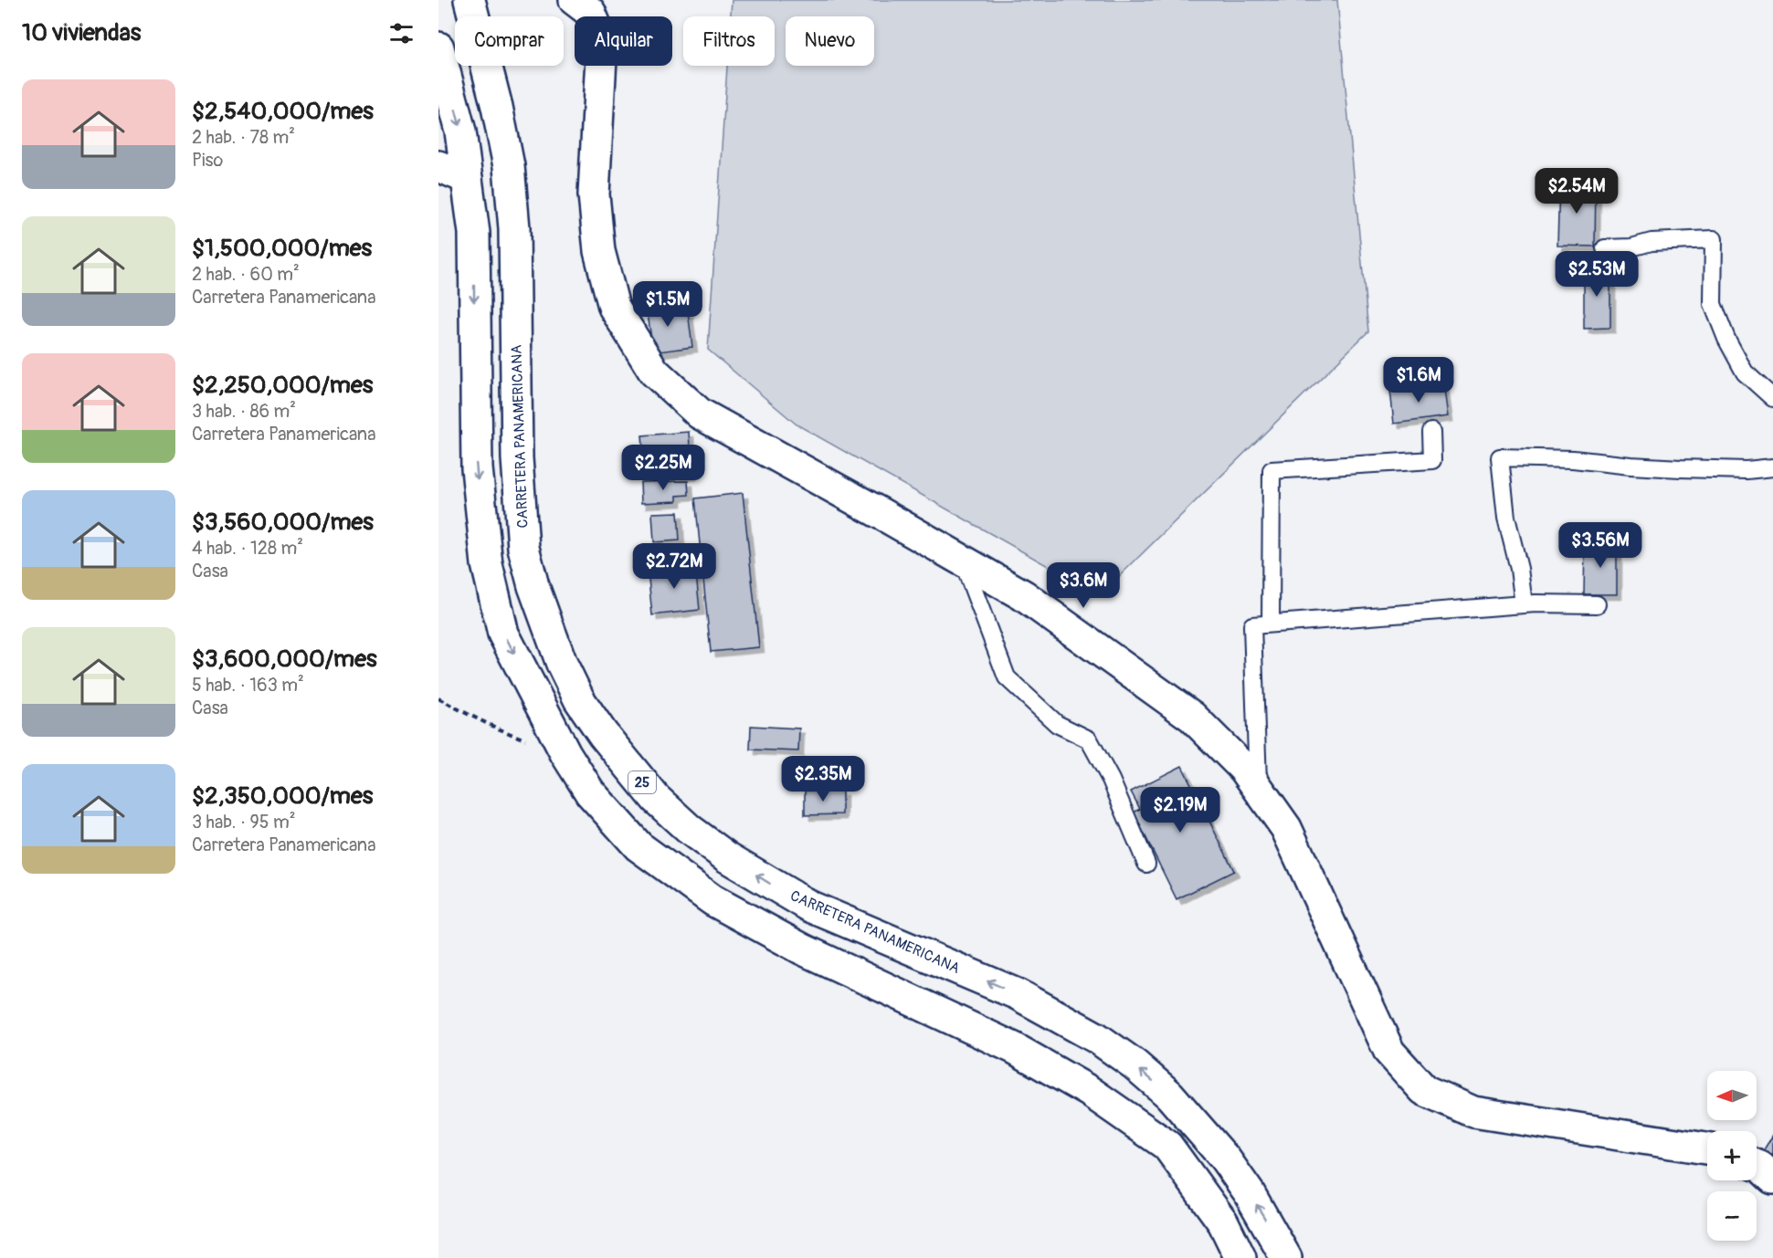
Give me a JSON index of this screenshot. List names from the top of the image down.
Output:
{
  "streets": {
    "main road": ["CARRETERA PANAMERICANA", "25"]
  },
  "north": "left",
  "page": {
    "heading": "10 viviendas",
    "chip": [
      "Comprar",
      "Alquilar",
      "Filtros",
      "Nuevo"
    ],
    "list": [
      {
        "name": "$2,540,000/mes",
        "note": "2 hab. · 78 m² · Piso"
      },
      {
        "name": "$1,500,000/mes",
        "note": "2 hab. · 60 m² · Carretera Panamericana"
      },
      {
        "name": "$2,250,000/mes",
        "note": "3 hab. · 86 m² · Carretera Panamericana"
      },
      {
        "name": "$3,560,000/mes",
        "note": "4 hab. · 128 m² · Casa"
      },
      {
        "name": "$3,600,000/mes",
        "note": "5 hab. · 163 m² · Casa"
      },
      {
        "name": "$2,350,000/mes",
        "note": "3 hab. · 95 m² · Carretera Panamericana"
      }
    ],
    "price": [
      "$2.54M",
      "$2.53M",
      "$1.5M",
      "$1.6M",
      "$2.25M",
      "$3.56M",
      "$2.72M",
      "$3.6M",
      "$2.35M",
      "$2.19M"
    ],
    "map_buttons": ["+", "−"]
  }
}
